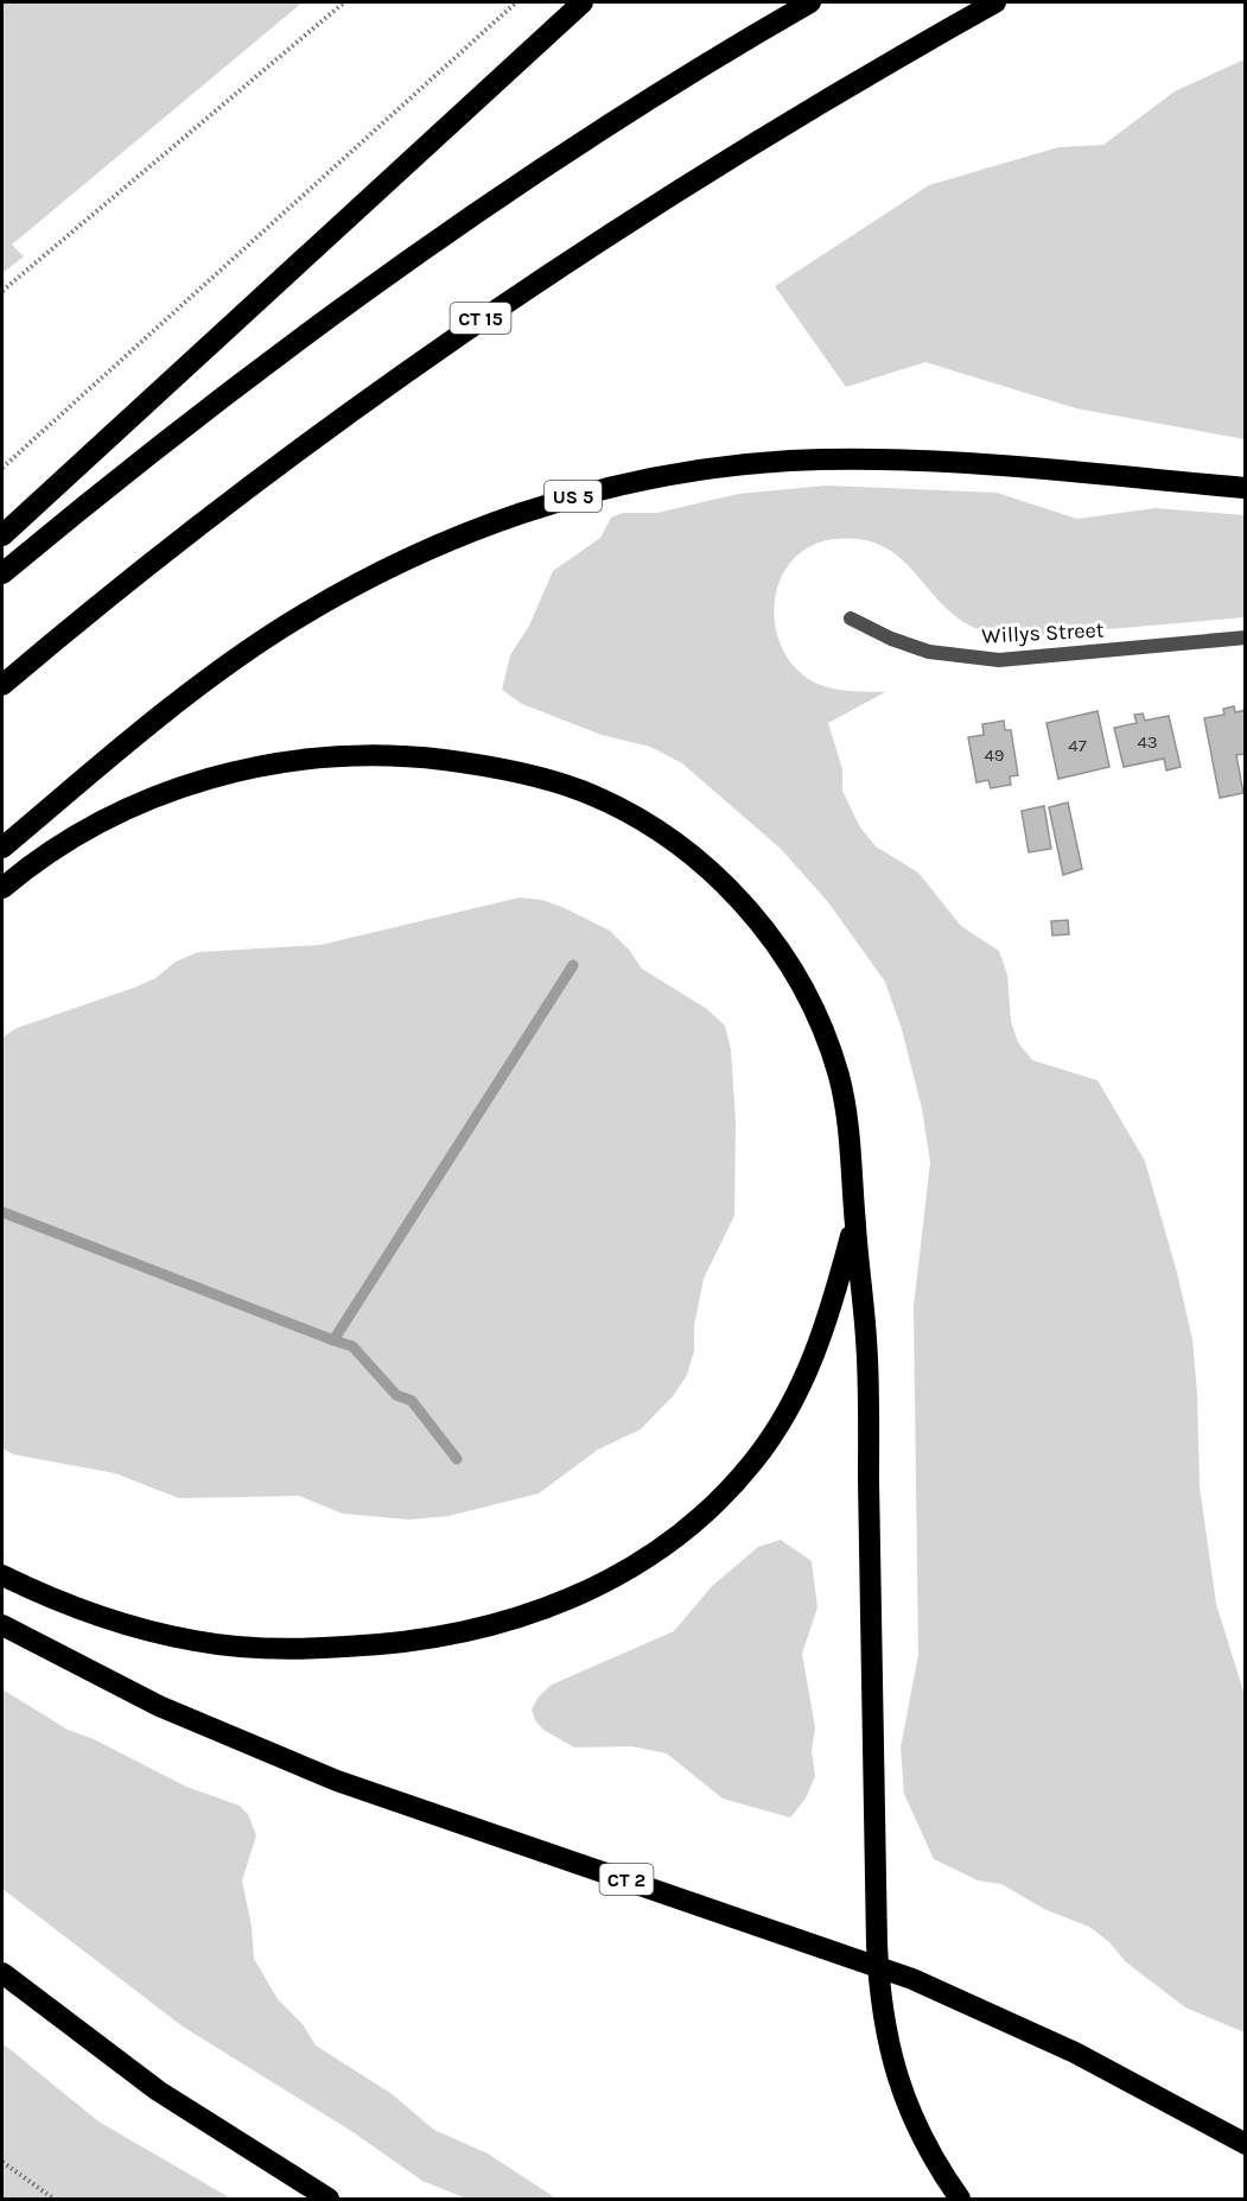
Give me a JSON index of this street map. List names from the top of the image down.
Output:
{
  "streets": {
    "highway": ["CT 15", "US 5", "CT 2"],
    "street": ["Willys Street"]
  },
  "house_numbers": ["43", "47", "49"]
}
